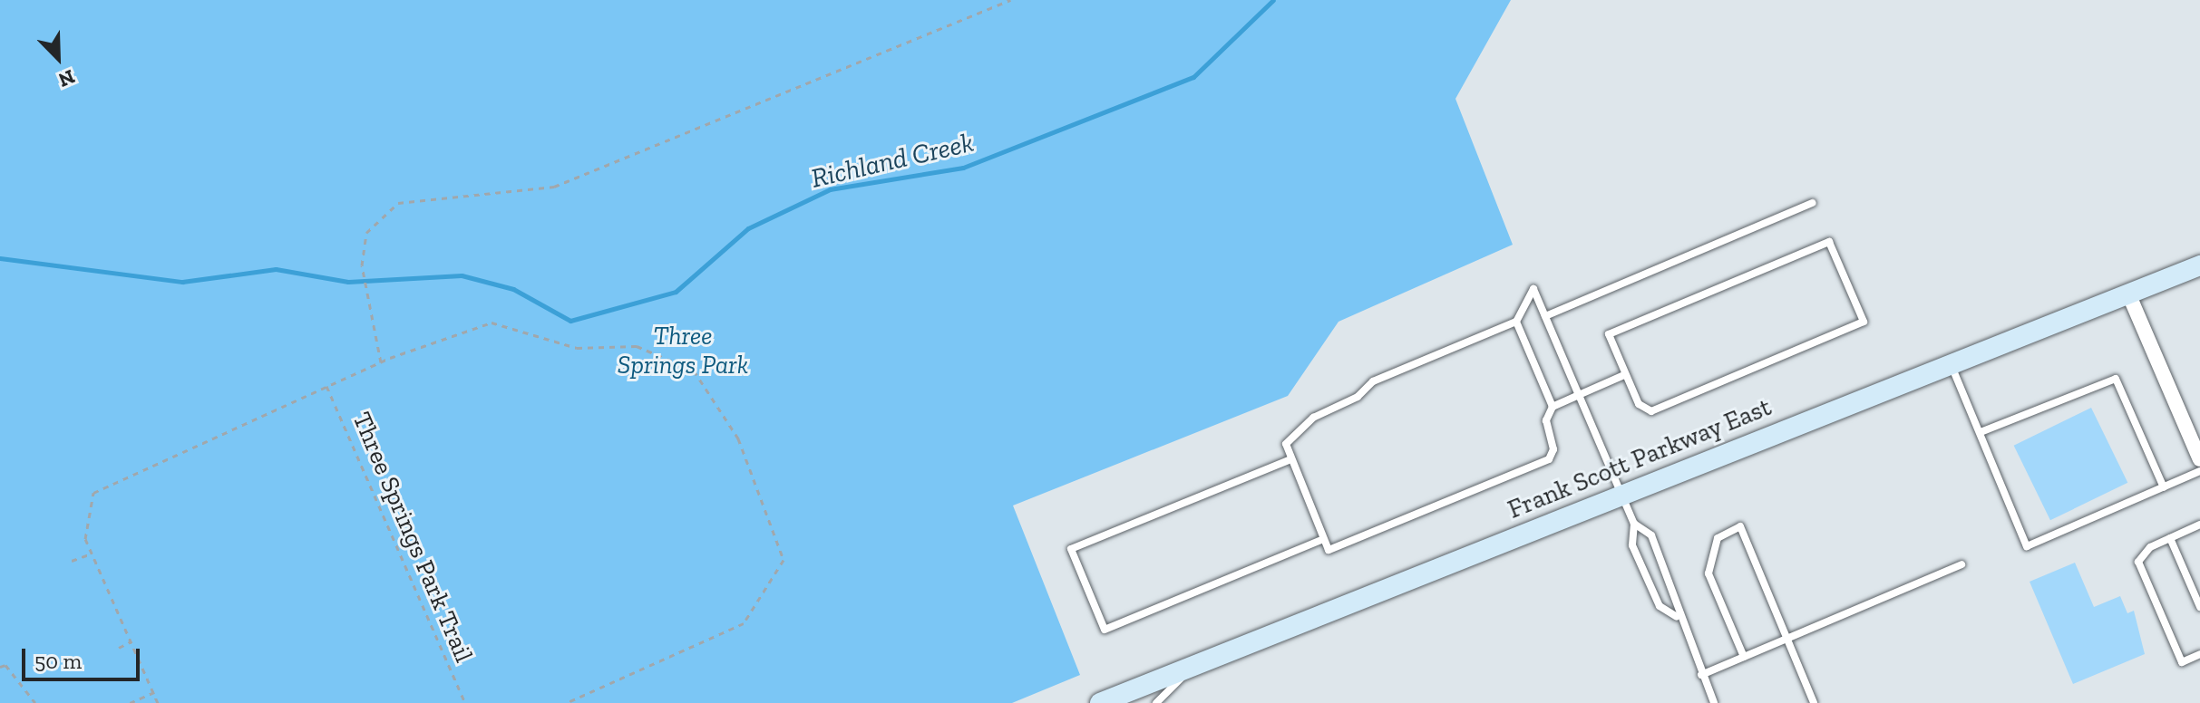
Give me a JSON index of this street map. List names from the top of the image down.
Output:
{
  "streets": {
    "main road": ["Frank Scott Parkway East"],
    "path": ["Three Springs Park Trail"]
  },
  "water": ["Richland Creek"],
  "parks": ["Three Springs Park"],
  "scale_bar": "50 m",
  "north": "bottom right"
}
